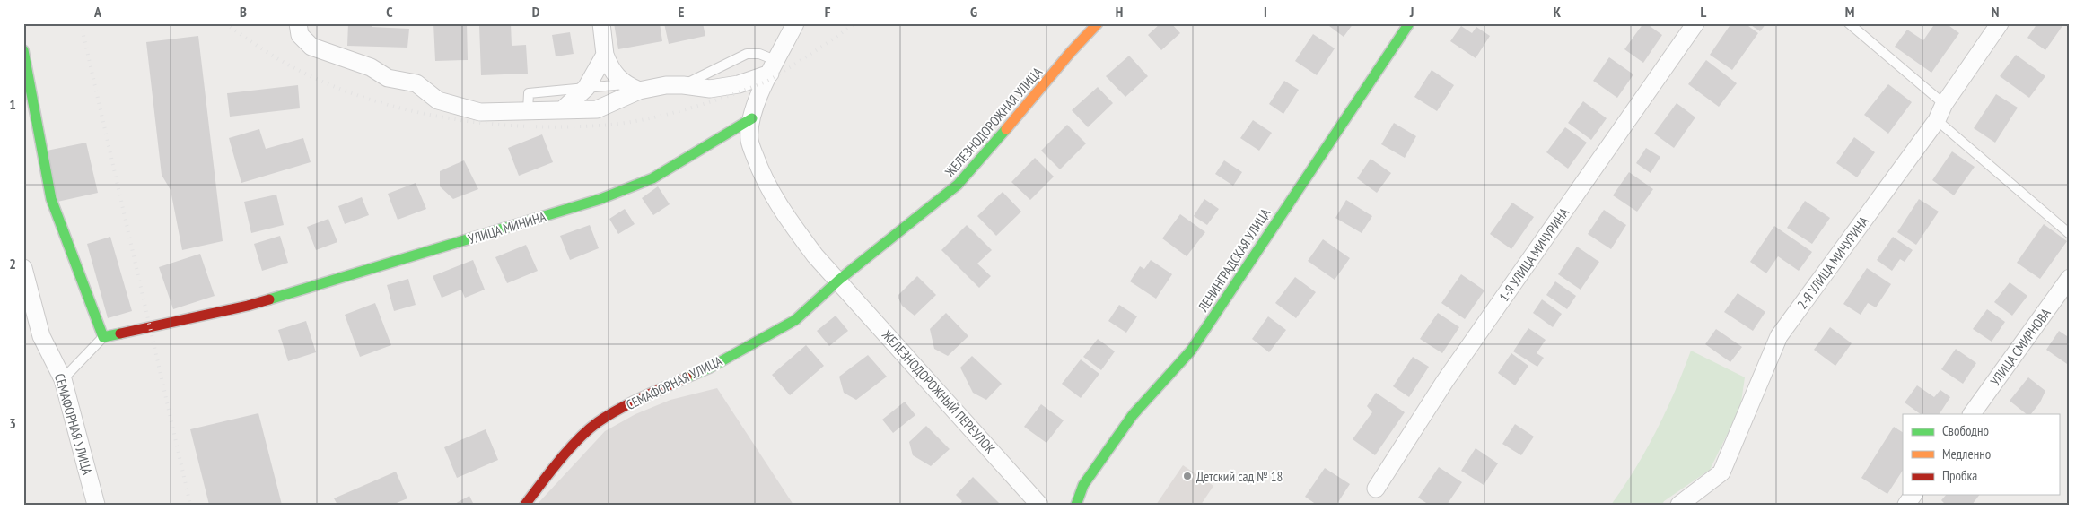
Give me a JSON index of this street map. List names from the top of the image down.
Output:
{
  "streets": {
    "street": [
      "ЖЕЛЕЗНОДОРОЖНАЯ УЛИЦА",
      "УЛИЦА МИНИНА",
      "1-Я УЛИЦА МИЧУРИНА",
      "ЛЕНИНГРАДСКАЯ УЛИЦА",
      "2-Я УЛИЦА МИЧУРИНА",
      "УЛИЦА СМИРНОВА",
      "СЕМАФОРНАЯ УЛИЦА",
      "ЖЕЛЕЗНОДОРОЖНЫЙ ПЕРЕУЛОК"
    ]
  },
  "crossings": [
    ["ЖЕЛЕЗНОДОРОЖНАЯ УЛИЦА", "СЕМАФОРНАЯ УЛИЦА"],
    ["ЖЕЛЕЗНОДОРОЖНАЯ УЛИЦА", "ЖЕЛЕЗНОДОРОЖНЫЙ ПЕРЕУЛОК"],
    ["УЛИЦА МИНИНА", "ЖЕЛЕЗНОДОРОЖНЫЙ ПЕРЕУЛОК"],
    ["СЕМАФОРНАЯ УЛИЦА", "ЖЕЛЕЗНОДОРОЖНЫЙ ПЕРЕУЛОК"]
  ],
  "places": ["Детский сад № 18"],
  "legend": ["Свободно", "Медленно", "Пробка"],
  "grid": {
    "columns": [
      "A",
      "B",
      "C",
      "D",
      "E",
      "F",
      "G",
      "H",
      "I",
      "J",
      "K",
      "L",
      "M",
      "N"
    ],
    "rows": ["1", "2", "3"]
  }
}
